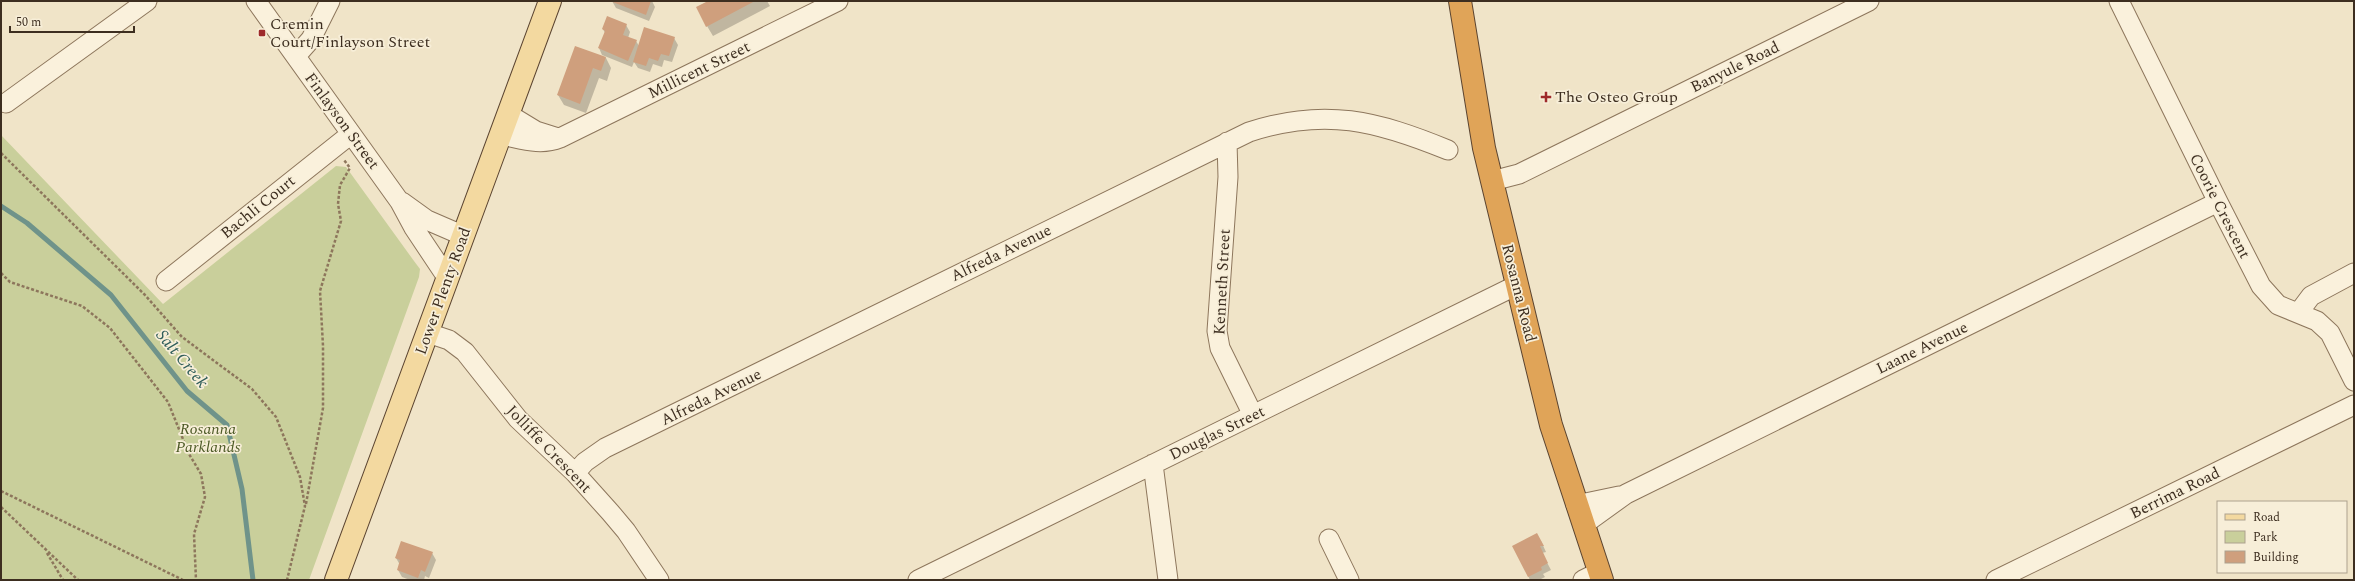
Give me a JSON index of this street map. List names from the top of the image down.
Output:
{
  "streets": {
    "highway": ["Rosanna Road"],
    "main road": ["Lower Plenty Road"],
    "street": [
      "Banyule Road",
      "Millicent Street",
      "Finlayson Street",
      "Coorie Crescent",
      "Bachli Court",
      "Alfreda Avenue",
      "Kenneth Street",
      "Laane Avenue",
      "Douglas Street",
      "Jolliffe Crescent",
      "Berrima Road"
    ]
  },
  "crossings": [
    ["Banyule Road", "Rosanna Road"],
    ["Millicent Street", "Lower Plenty Road"],
    ["Finlayson Street", "Bachli Court"],
    ["Finlayson Street", "Lower Plenty Road"],
    ["Coorie Crescent", "Laane Avenue"],
    ["Alfreda Avenue", "Kenneth Street"],
    ["Alfreda Avenue", "Jolliffe Crescent"],
    ["Kenneth Street", "Douglas Street"],
    ["Lower Plenty Road", "Jolliffe Crescent"],
    ["Rosanna Road", "Laane Avenue"],
    ["Rosanna Road", "Douglas Street"]
  ],
  "water": ["Salt Creek"],
  "parks": ["Rosanna Parklands"],
  "places": {
    "transit": ["Cremin Court/Finlayson Street"],
    "health": ["The Osteo Group"]
  },
  "legend": ["Road", "Park", "Building"],
  "scale_bar": "50 m"
}
